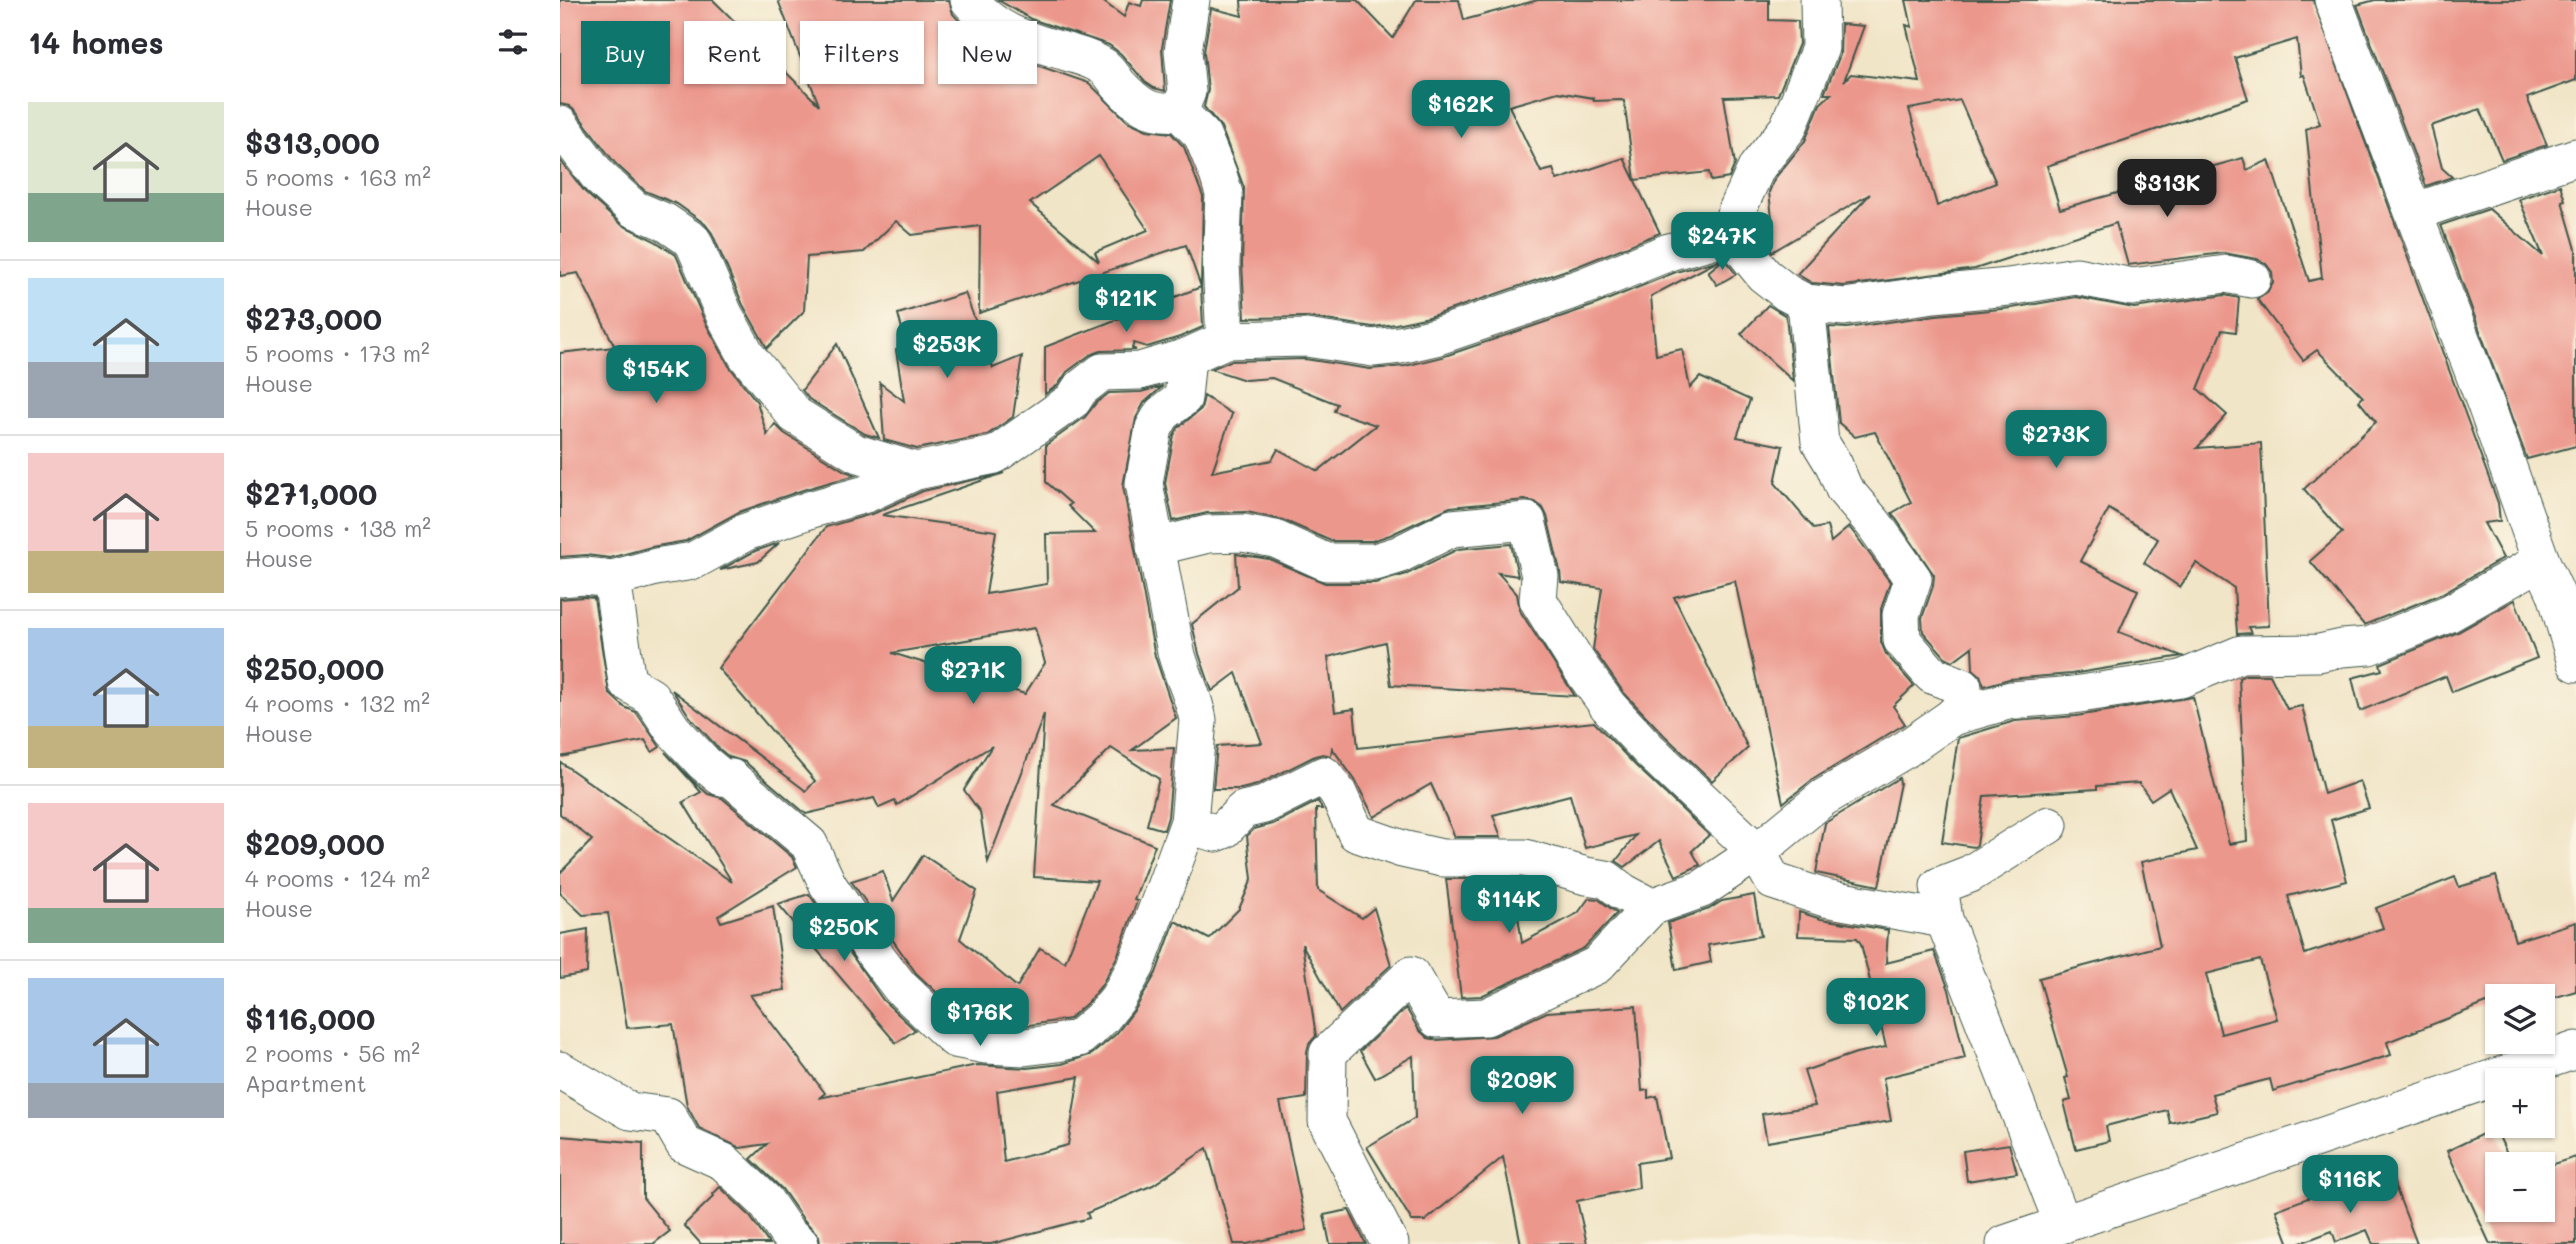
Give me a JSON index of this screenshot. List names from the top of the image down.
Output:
{
  "page": {
    "heading": "14 homes",
    "chip": [
      "Buy",
      "Rent",
      "Filters",
      "New"
    ],
    "price": [
      "$162K",
      "$313K",
      "$247K",
      "$121K",
      "$253K",
      "$154K",
      "$273K",
      "$271K",
      "$114K",
      "$250K",
      "$102K",
      "$176K",
      "$209K",
      "$116K"
    ],
    "list": [
      {
        "name": "$313,000",
        "note": "5 rooms · 163 m² · House"
      },
      {
        "name": "$273,000",
        "note": "5 rooms · 173 m² · House"
      },
      {
        "name": "$271,000",
        "note": "5 rooms · 138 m² · House"
      },
      {
        "name": "$250,000",
        "note": "4 rooms · 132 m² · House"
      },
      {
        "name": "$209,000",
        "note": "4 rooms · 124 m² · House"
      },
      {
        "name": "$116,000",
        "note": "2 rooms · 56 m² · Apartment"
      }
    ],
    "map_buttons": ["+", "−"]
  }
}
